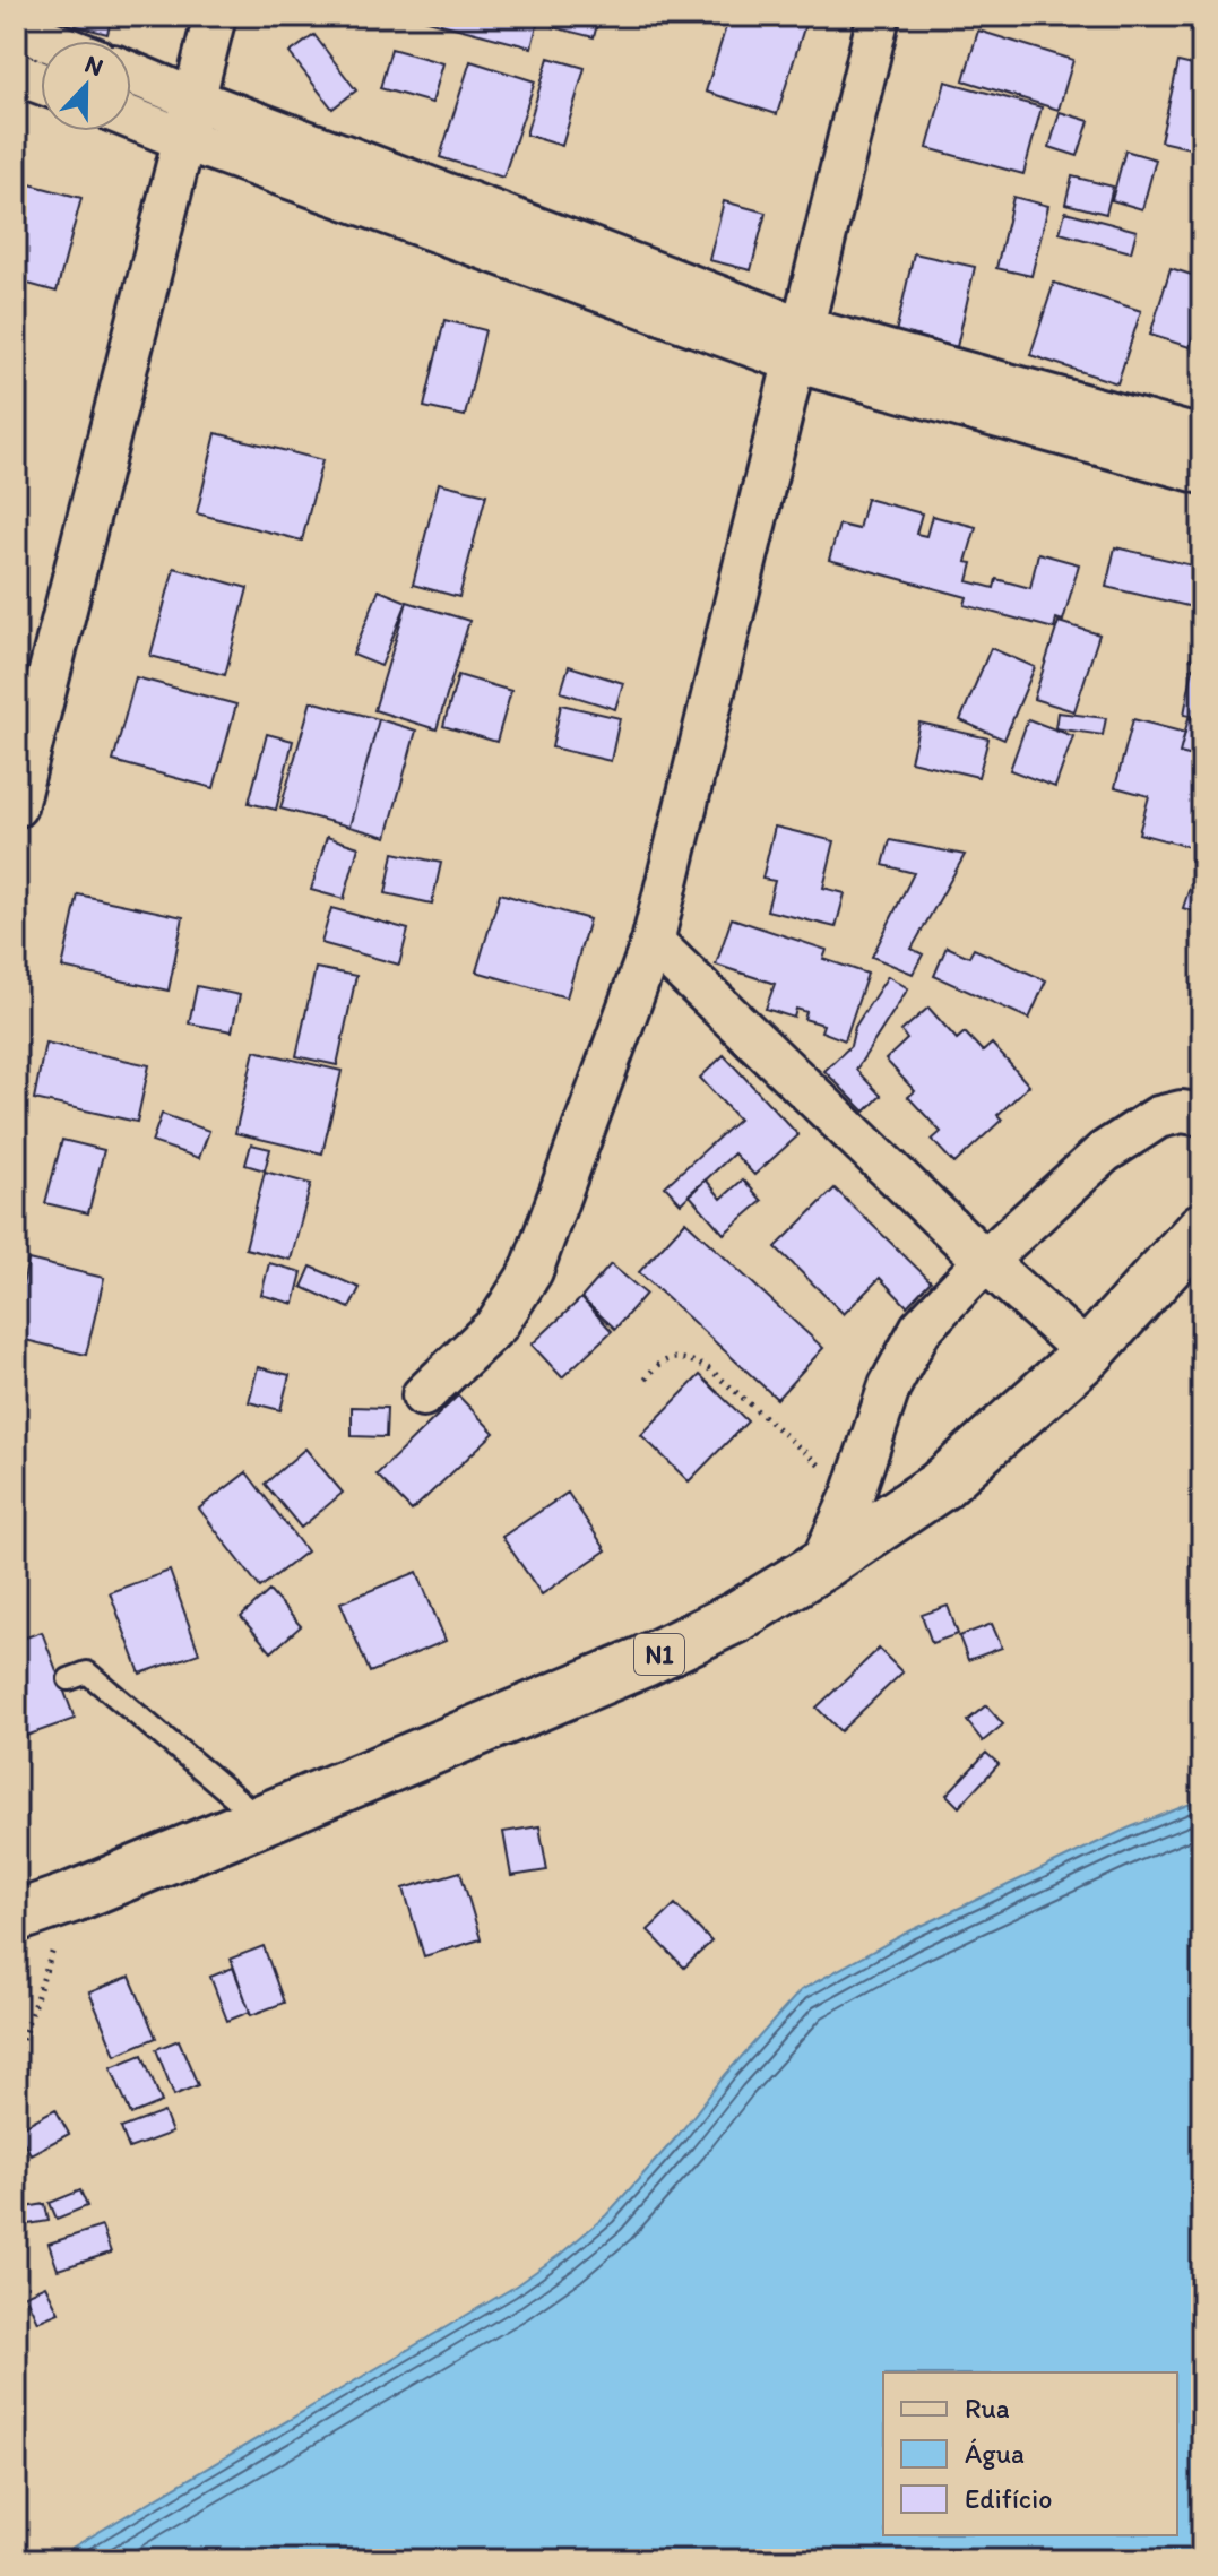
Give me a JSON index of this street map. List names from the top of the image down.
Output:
{
  "streets": {
    "highway": ["N1"]
  },
  "legend": ["Rua", "Água", "Edifício"],
  "north": "top"
}
